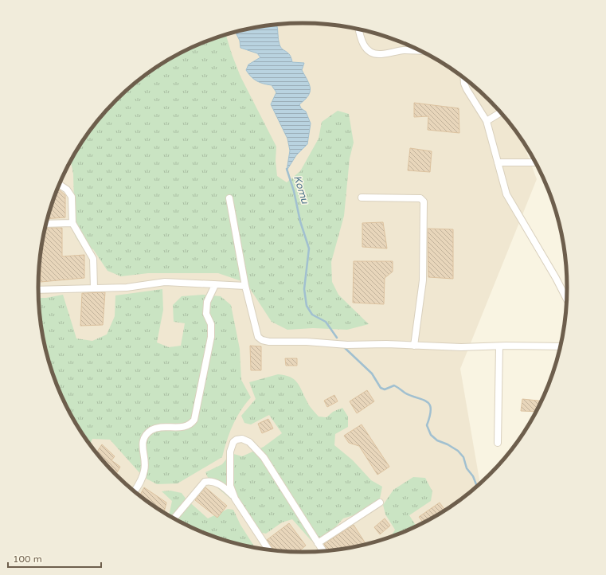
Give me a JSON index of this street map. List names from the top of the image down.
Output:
{
  "water": ["Komu"],
  "scale_bar": "100 m"
}
